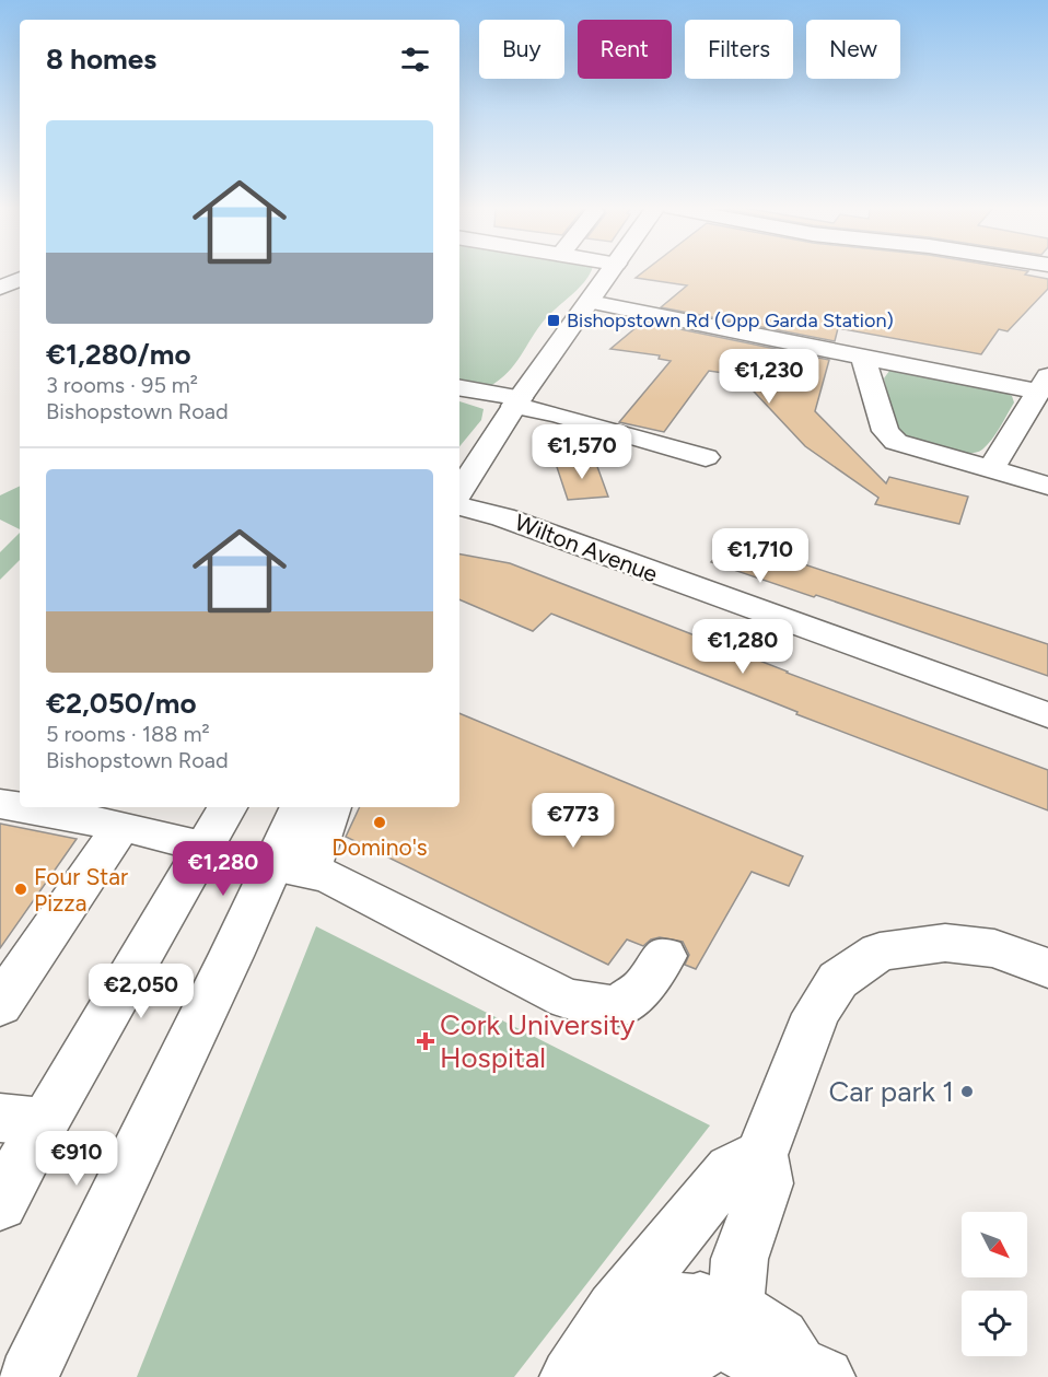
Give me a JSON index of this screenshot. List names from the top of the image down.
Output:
{
  "streets": {
    "street": ["Wilton Avenue"]
  },
  "places": {
    "transit": ["Bishopstown Rd (Opp Garda Station)"],
    "other": ["Domino's", "Four Star Pizza", "Car park 1"],
    "health": ["Cork University Hospital"]
  },
  "north": "bottom right",
  "page": {
    "chip": [
      "Buy",
      "Rent",
      "Filters",
      "New"
    ],
    "heading": "8 homes",
    "list": [
      {
        "name": "€1,280/mo",
        "note": "3 rooms · 95 m² · Bishopstown Road"
      },
      {
        "name": "€2,050/mo",
        "note": "5 rooms · 188 m² · Bishopstown Road"
      }
    ],
    "price": [
      "€1,230",
      "€1,570",
      "€1,710",
      "€1,280",
      "€773",
      "€1,280",
      "€2,050",
      "€910"
    ]
  }
}
